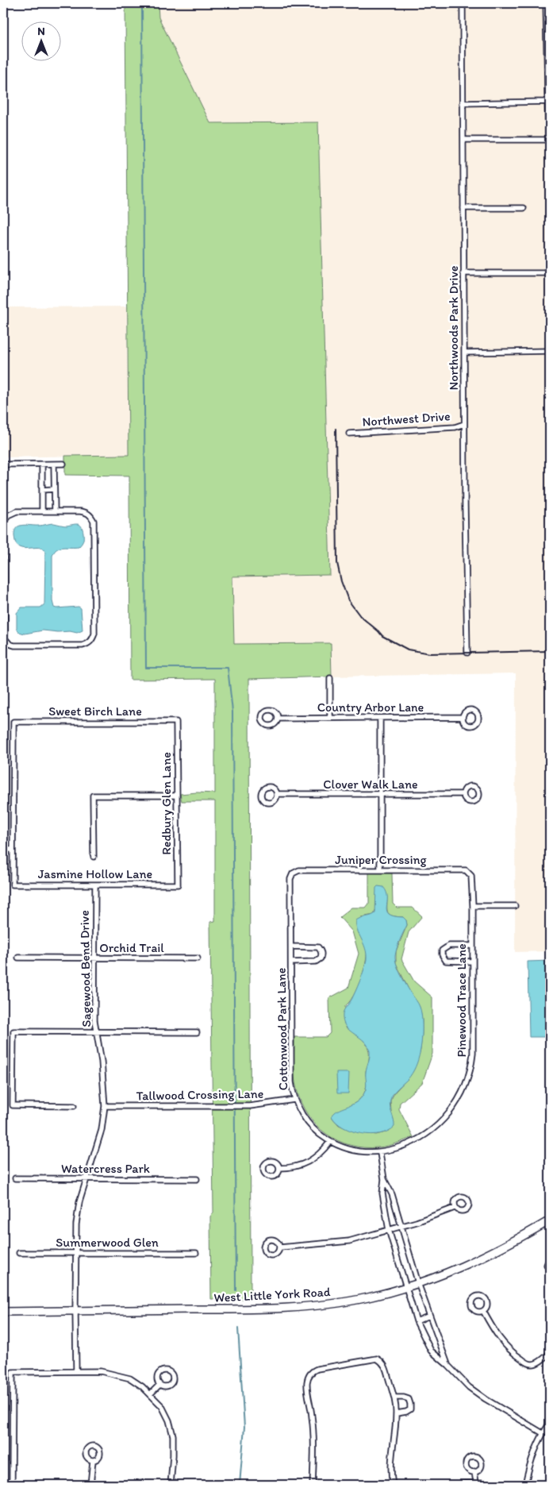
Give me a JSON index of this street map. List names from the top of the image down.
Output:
{
  "streets": {
    "main road": ["West Little York Road"],
    "street": [
      "Northwoods Park Drive",
      "Northwest Drive",
      "Country Arbor Lane",
      "Sweet Birch Lane",
      "Clover Walk Lane",
      "Redbury Glen Lane",
      "Juniper Crossing",
      "Jasmine Hollow Lane",
      "Orchid Trail",
      "Sagewood Bend Drive",
      "Pinewood Trace Lane",
      "Cottonwood Park Lane",
      "Tallwood Crossing Lane",
      "Watercress Park",
      "Summerwood Glen"
    ]
  },
  "crossings": [
    ["Northwoods Park Drive", "Northwest Drive"],
    ["Sweet Birch Lane", "Redbury Glen Lane"],
    ["Sweet Birch Lane", "Jasmine Hollow Lane"],
    ["Redbury Glen Lane", "Jasmine Hollow Lane"],
    ["Juniper Crossing", "Pinewood Trace Lane"],
    ["Juniper Crossing", "Cottonwood Park Lane"],
    ["Jasmine Hollow Lane", "Sagewood Bend Drive"],
    ["Orchid Trail", "Sagewood Bend Drive"],
    ["Sagewood Bend Drive", "Tallwood Crossing Lane"],
    ["Sagewood Bend Drive", "Watercress Park"],
    ["Sagewood Bend Drive", "Summerwood Glen"],
    ["Sagewood Bend Drive", "West Little York Road"],
    ["Pinewood Trace Lane", "Cottonwood Park Lane"],
    ["Cottonwood Park Lane", "Tallwood Crossing Lane"]
  ],
  "north": "top"
}
